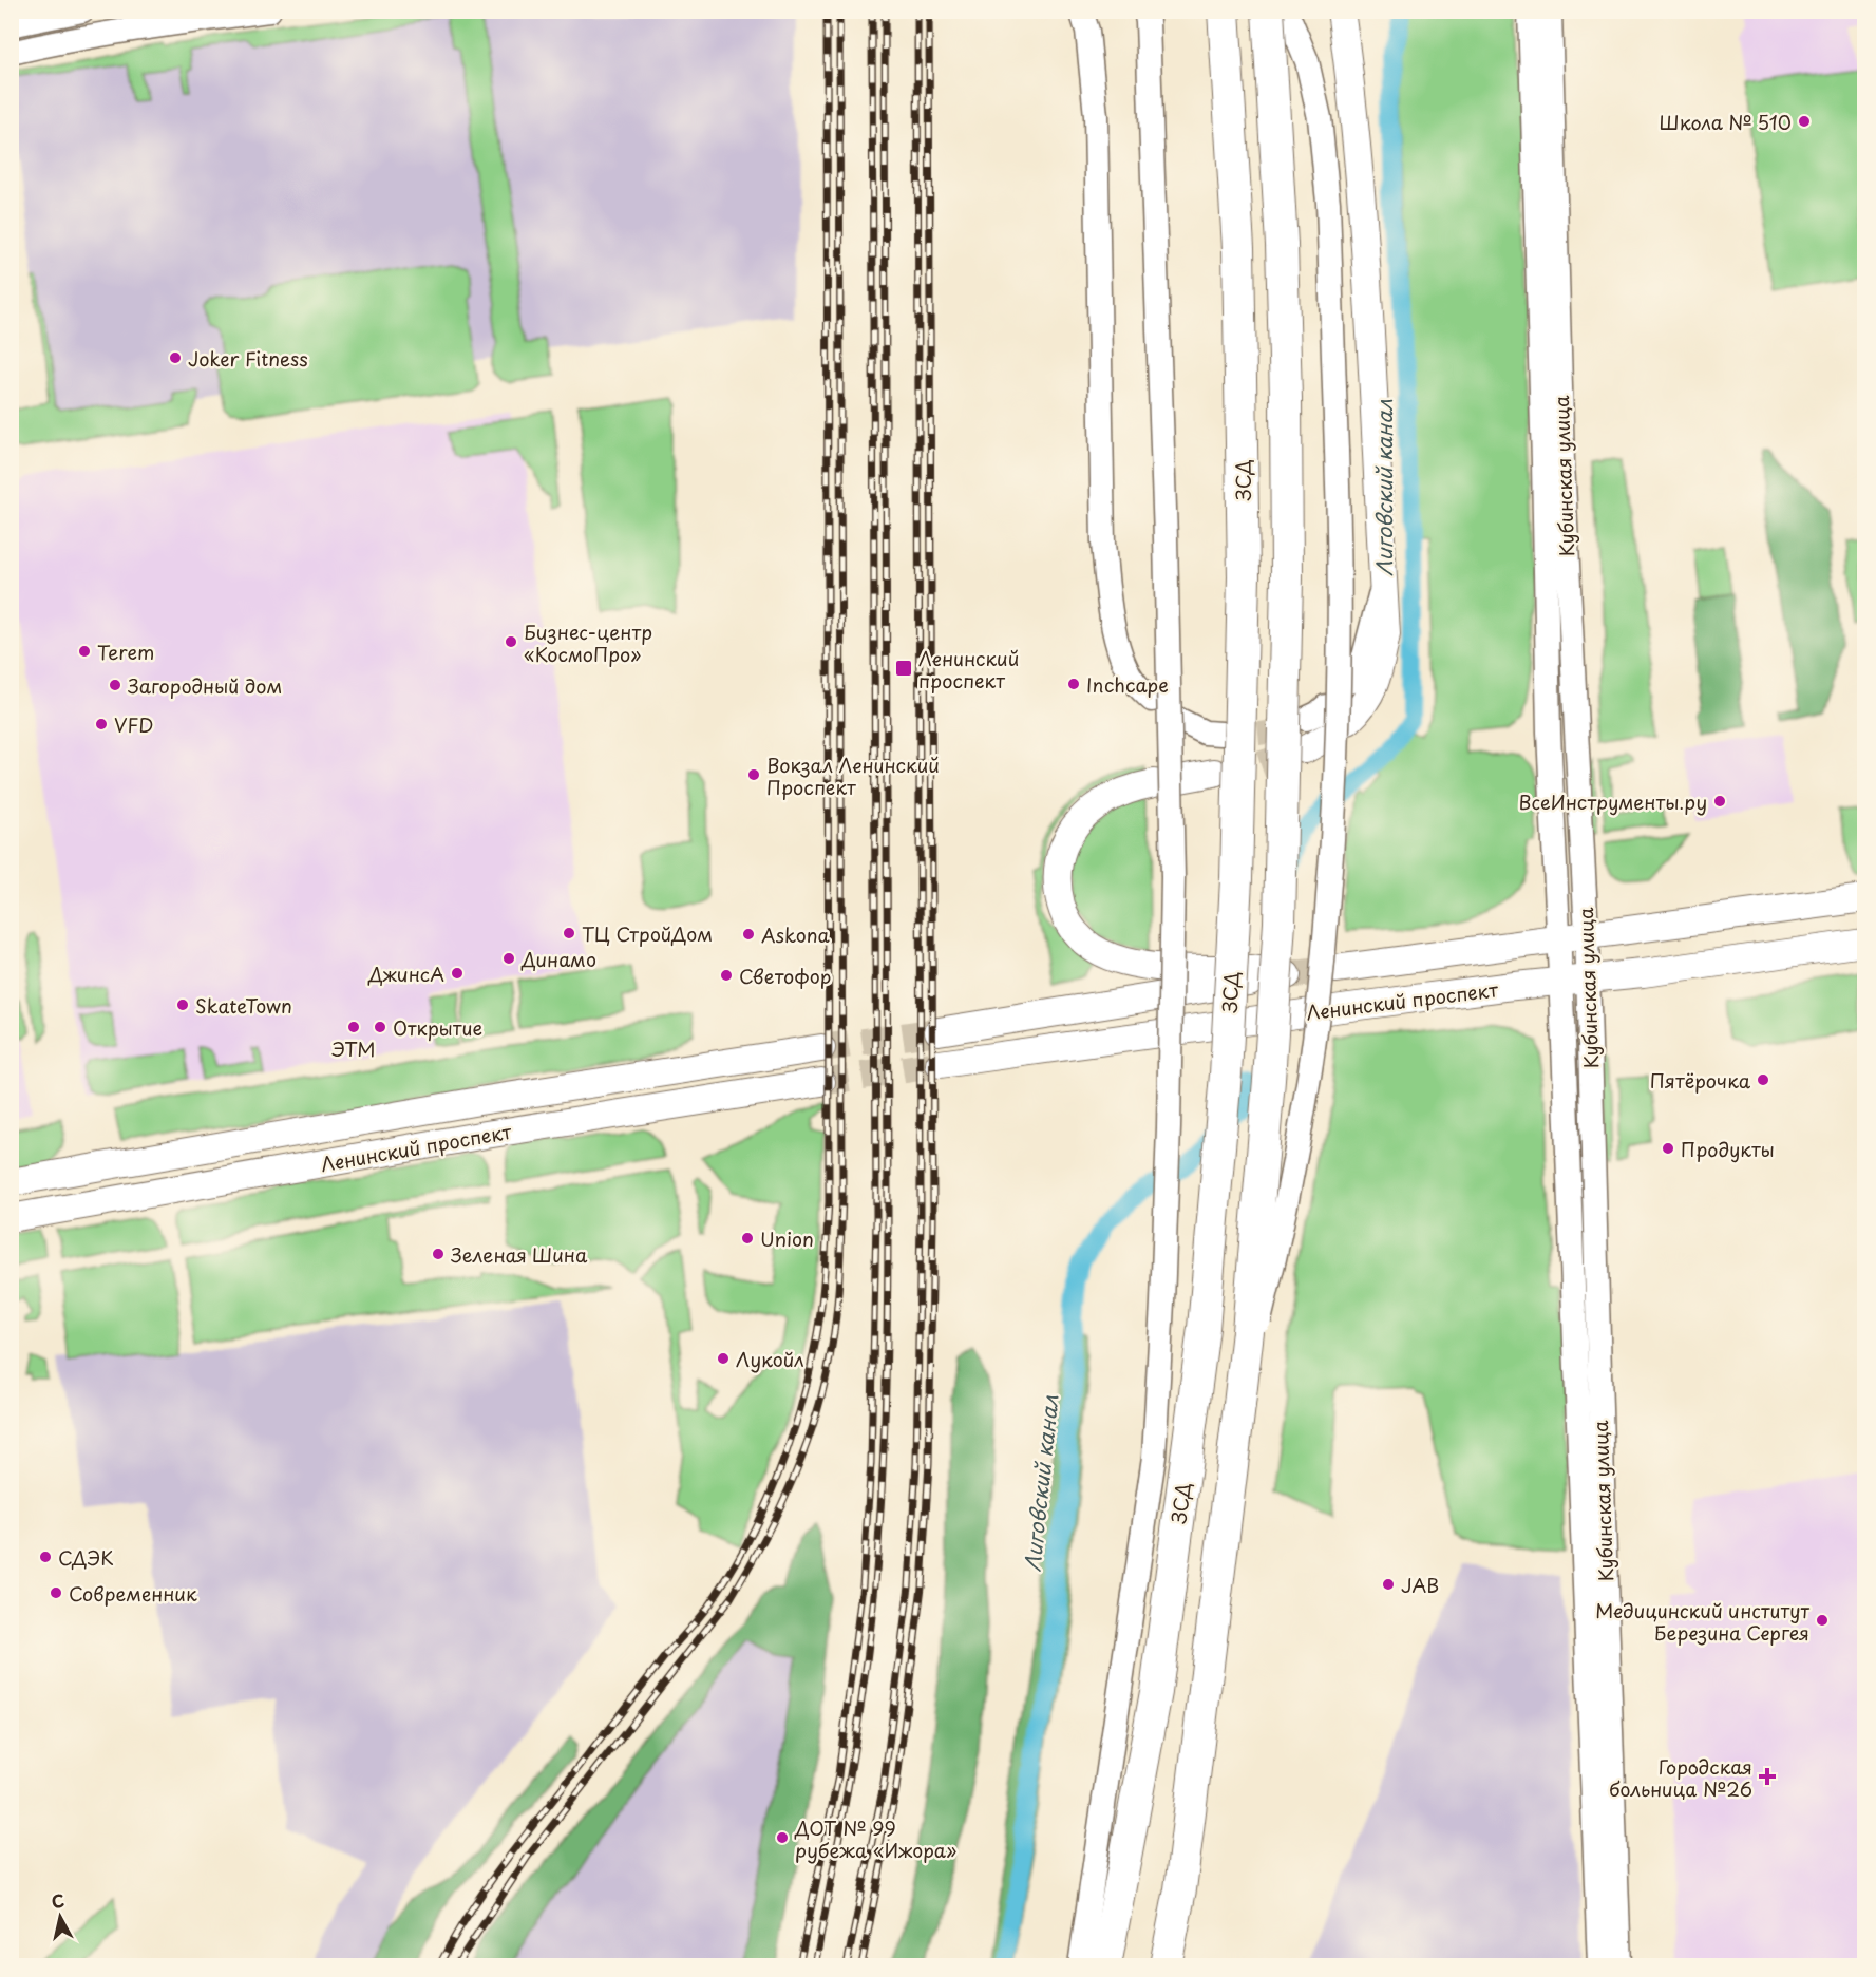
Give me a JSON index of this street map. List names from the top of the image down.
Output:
{
  "streets": {
    "highway": ["ЗСД"],
    "main road": ["Кубинская улица", "Ленинский проспект"]
  },
  "crossings": [
    ["Кубинская улица", "Ленинский проспект"]
  ],
  "water": ["Лиговский канал"],
  "places": {
    "other": [
      "Школа № 510",
      "Joker Fitness",
      "Бизнес-центр «КосмоПро»",
      "Terem",
      "Inchcape",
      "Загородный дом",
      "VFD",
      "Вокзал Ленинский Проспект",
      "ВсеИнструменты.ру",
      "ТЦ СтройДом",
      "Askona",
      "Динамо",
      "ДжинсА",
      "Светофор",
      "SkateTown",
      "ЭТМ",
      "Открытие",
      "Пятёрочка",
      "Продукты",
      "Union",
      "Зеленая Шина",
      "Лукойл",
      "СДЭК",
      "JAB",
      "Современник",
      "Медицинский институт Березина Сергея",
      "ДОТ № 99 рубежа «Ижора»"
    ],
    "transit": ["Ленинский проспект"],
    "health": ["Городская больница №26"]
  },
  "north": "top"
}
